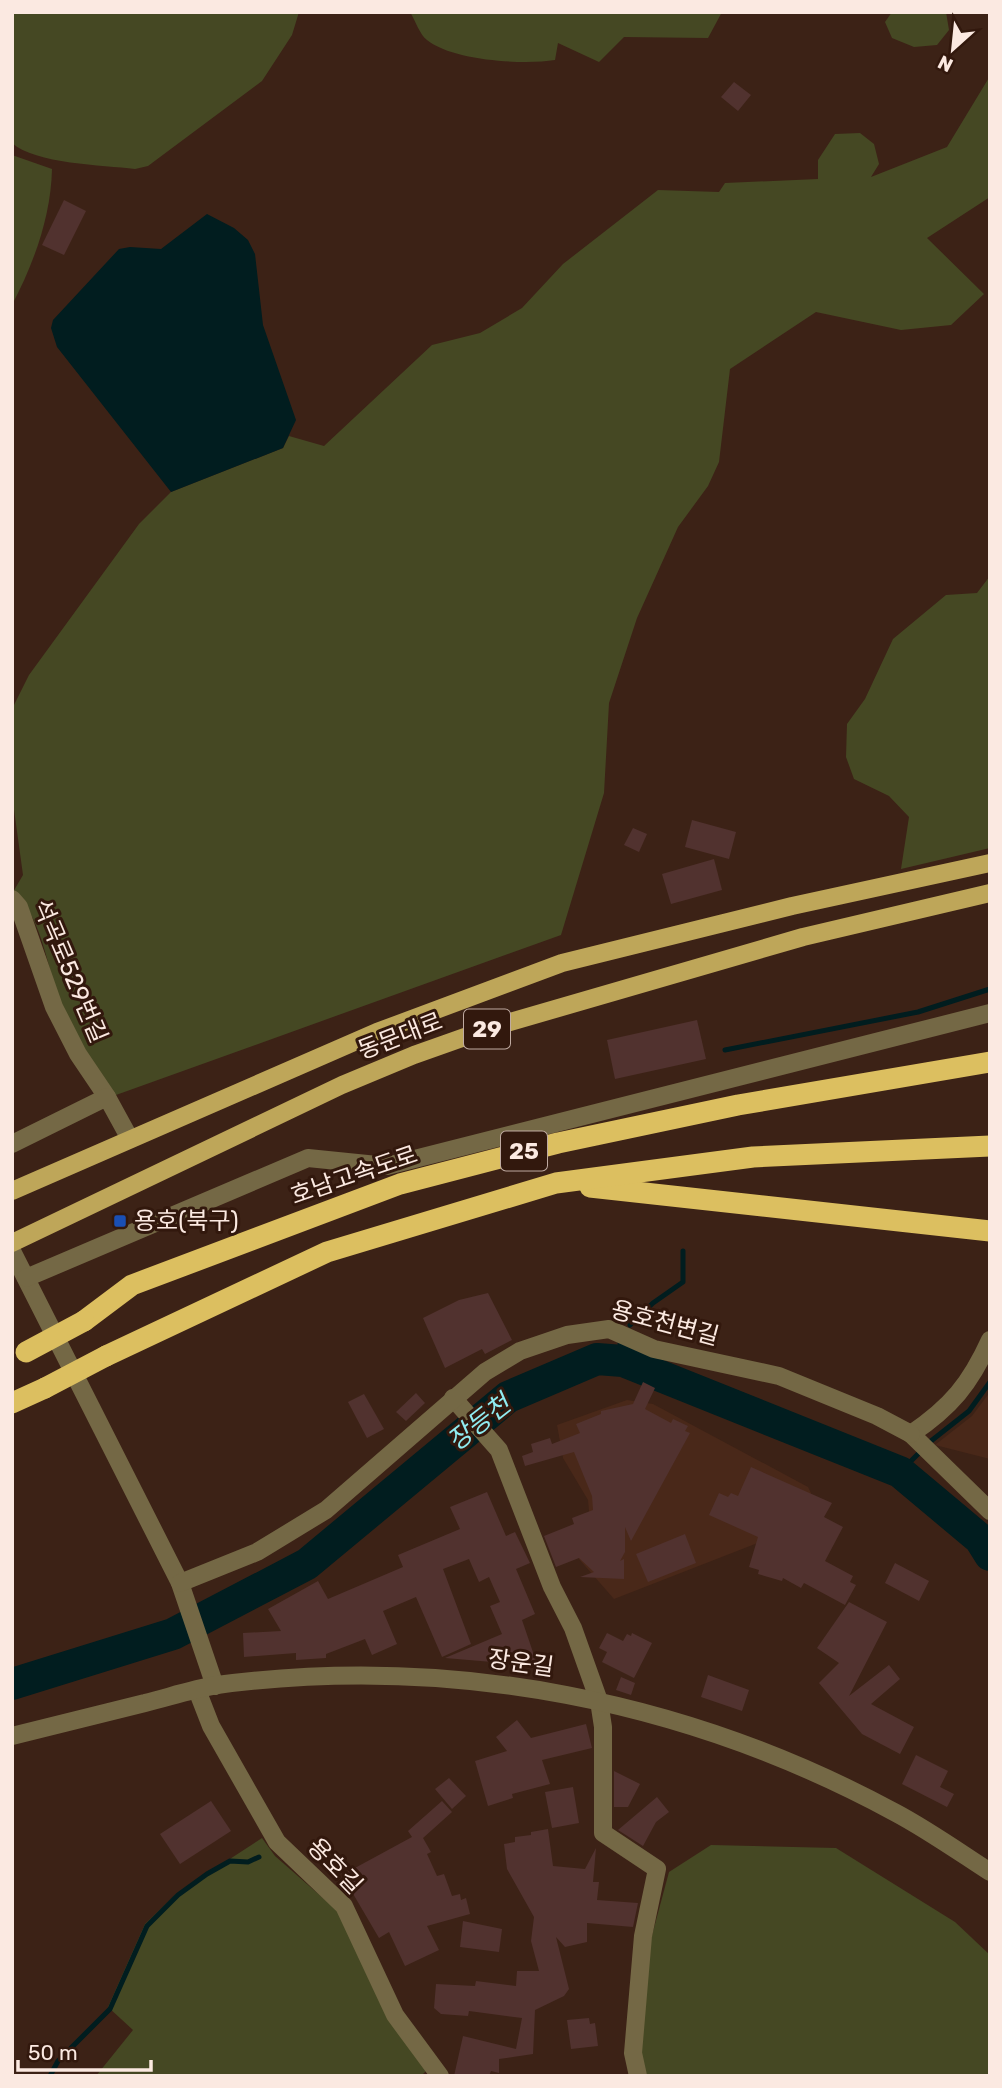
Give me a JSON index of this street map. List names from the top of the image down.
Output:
{
  "streets": {
    "highway": ["25", "호남고속도로"],
    "main road": ["29", "동문대로"],
    "street": [
      "석곡로529번길",
      "용호천변길",
      "장운길",
      "용호길"
    ]
  },
  "crossings": [
    ["석곡로529번길", "동문대로"],
    ["장운길", "용호길"]
  ],
  "water": ["장등천"],
  "places": {
    "transit": ["용호(북구)"]
  },
  "scale_bar": "50 m",
  "north": "bottom left"
}
